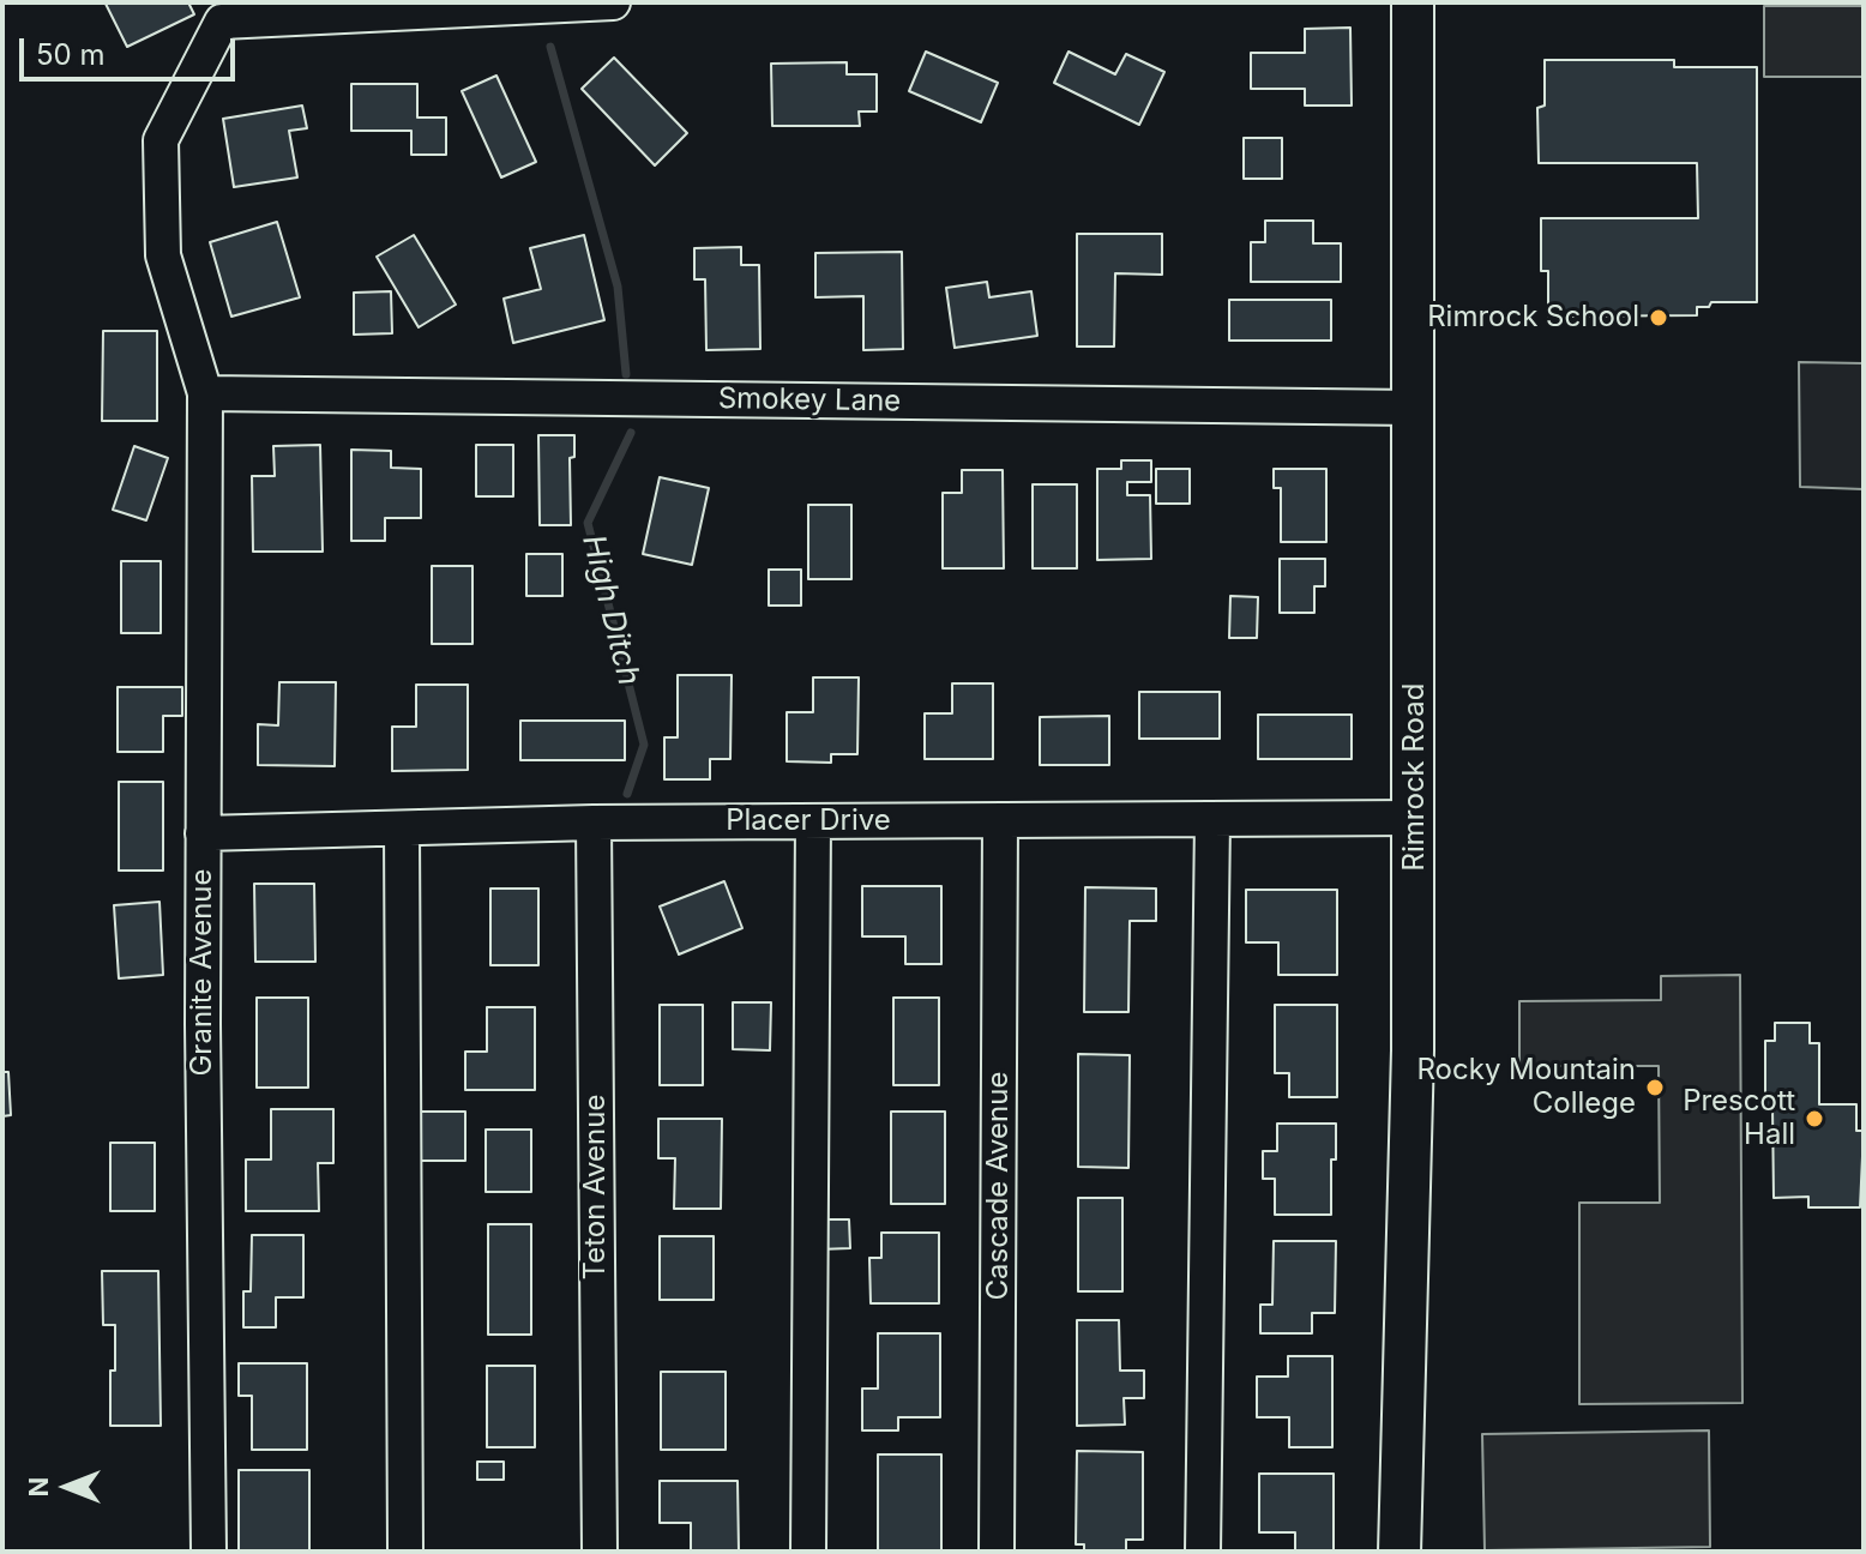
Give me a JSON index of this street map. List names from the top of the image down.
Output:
{
  "streets": {
    "main road": ["Rimrock Road"],
    "street": [
      "Smokey Lane",
      "Placer Drive",
      "Granite Avenue",
      "Cascade Avenue",
      "Teton Avenue"
    ]
  },
  "crossings": [
    ["Smokey Lane", "Rimrock Road"],
    ["Smokey Lane", "Granite Avenue"],
    ["Rimrock Road", "Placer Drive"],
    ["Placer Drive", "Granite Avenue"],
    ["Placer Drive", "Cascade Avenue"],
    ["Placer Drive", "Teton Avenue"]
  ],
  "water": ["High Ditch"],
  "places": ["Rimrock School", "Rocky Mountain College", "Prescott Hall"],
  "scale_bar": "50 m",
  "north": "left"
}
